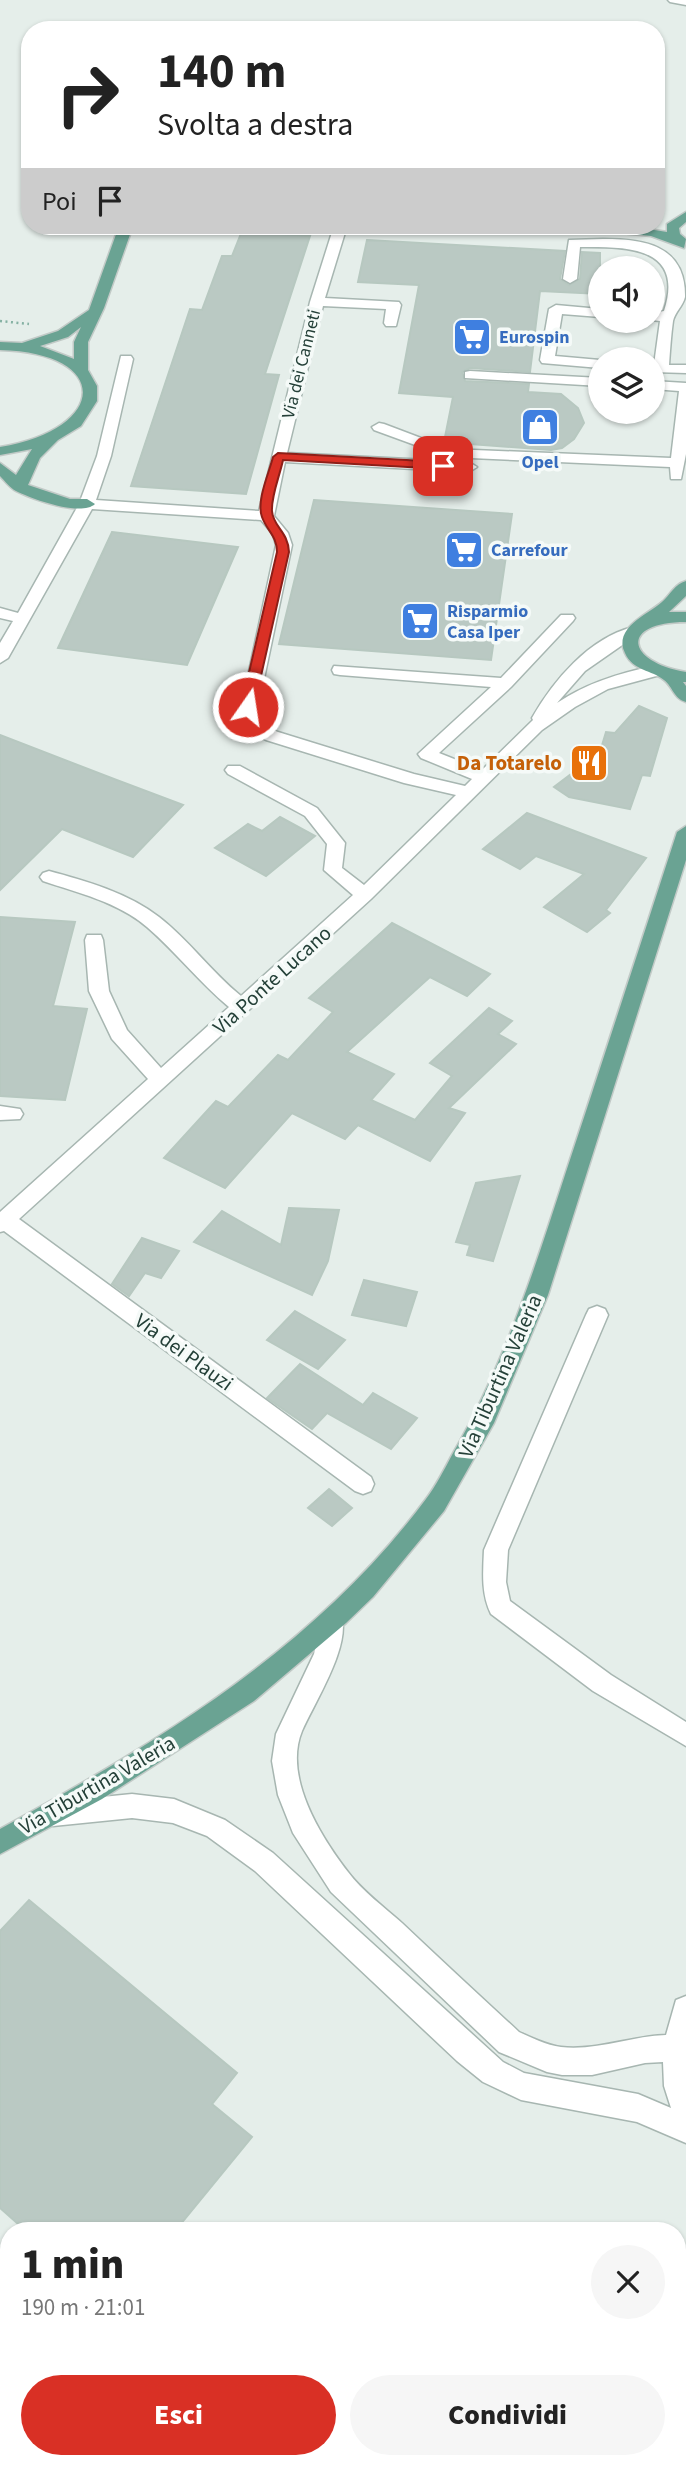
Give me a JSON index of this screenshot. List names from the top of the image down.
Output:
{
  "streets": {
    "main road": ["Via Tiburtina Valeria"],
    "street": ["Via dei Canneti", "Via Ponte Lucano", "Via dei Plauzi"]
  },
  "crossings": [
    ["Via Ponte Lucano", "Via dei Plauzi"]
  ],
  "places": {
    "supermarket": ["Eurospin", "Carrefour", "Risparmio Casa Iper"],
    "shop": ["Opel"],
    "restaurant": ["Da Totarelo"]
  },
  "page": {
    "turn": ["140 m", "Svolta a destra"],
    "then": "Poi",
    "heading": ["1 min", "190 m · 21:01"],
    "buttons": ["Esci", "Condividi"]
  }
}
